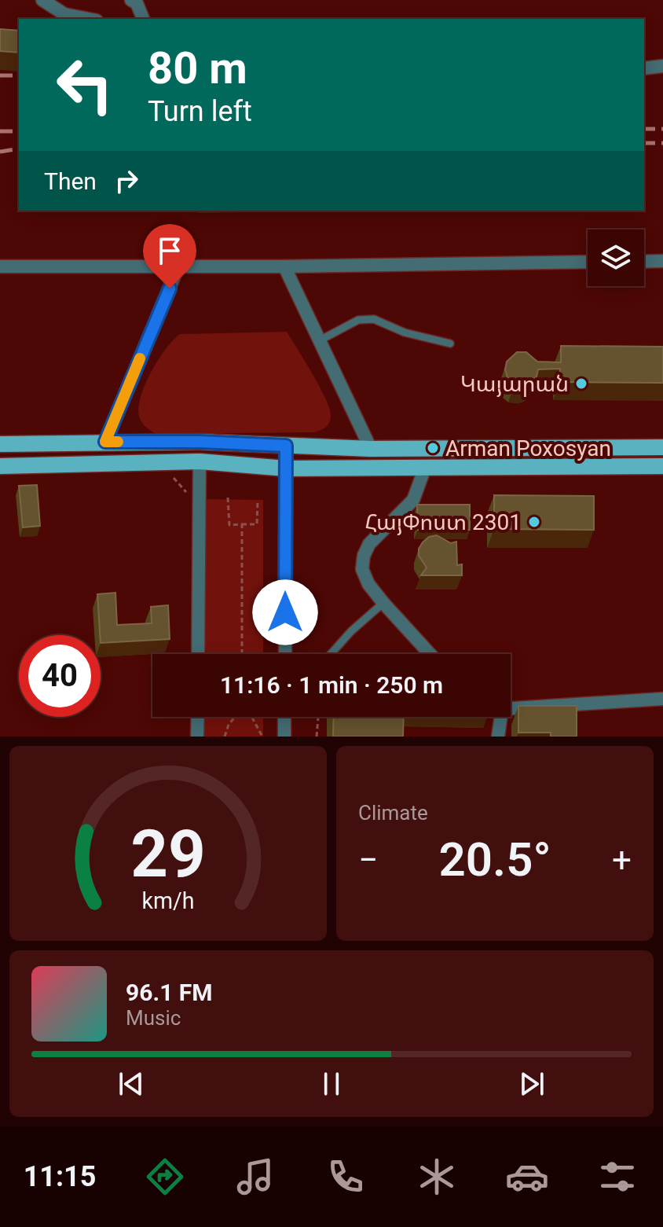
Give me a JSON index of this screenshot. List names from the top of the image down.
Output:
{
  "places": ["Կայարան", "Arman Poxosyan", "ՀայՓոստ 2301"],
  "page": {
    "turn": ["80 m", "Turn left"],
    "then": "Then",
    "limit": "40",
    "trip": "11:16 · 1 min · 250 m",
    "tile": "Climate",
    "heat": ["−", "20.5°", "+"],
    "song": ["96.1 FM", "Music"],
    "tabs": "11:15",
    "gauge": ["29", "km/h"]
  }
}
